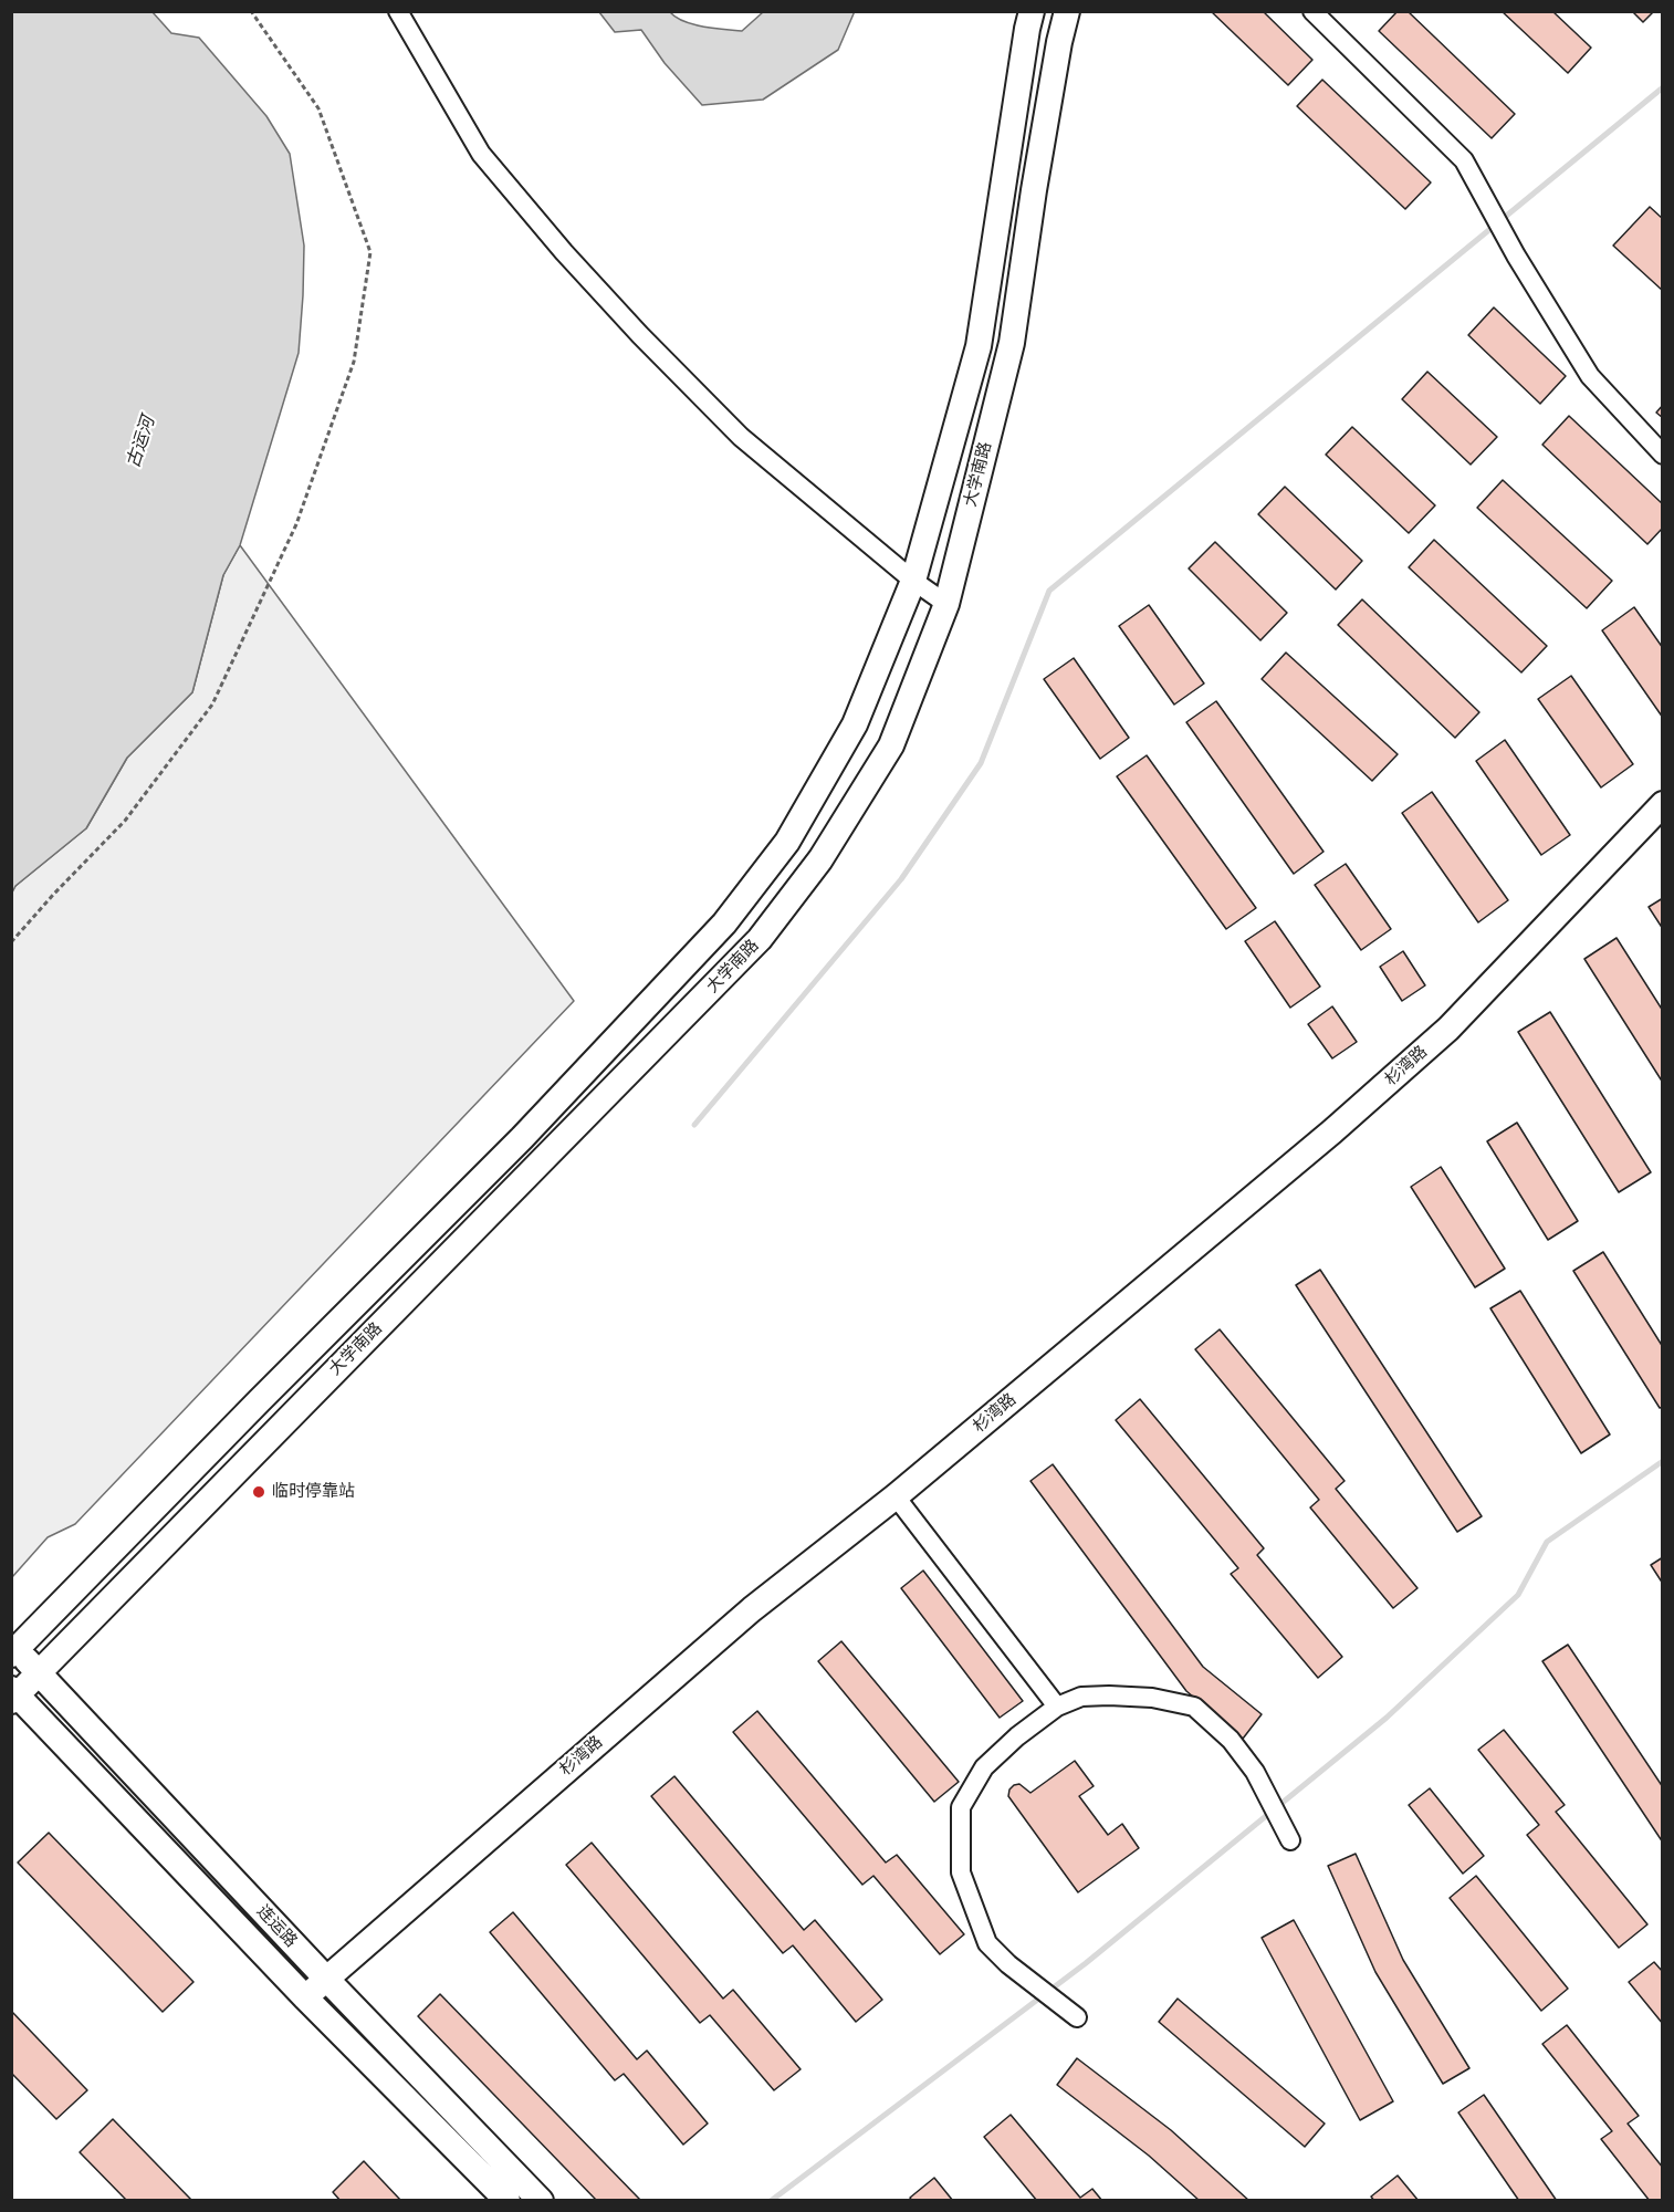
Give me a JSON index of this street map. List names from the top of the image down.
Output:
{
  "streets": {
    "main road": ["大学南路", "杉湾路", "连运路"]
  },
  "crossings": [
    ["大学南路", "连运路"],
    ["杉湾路", "连运路"]
  ],
  "water": ["古运河"],
  "places": ["临时停靠站"]
}
